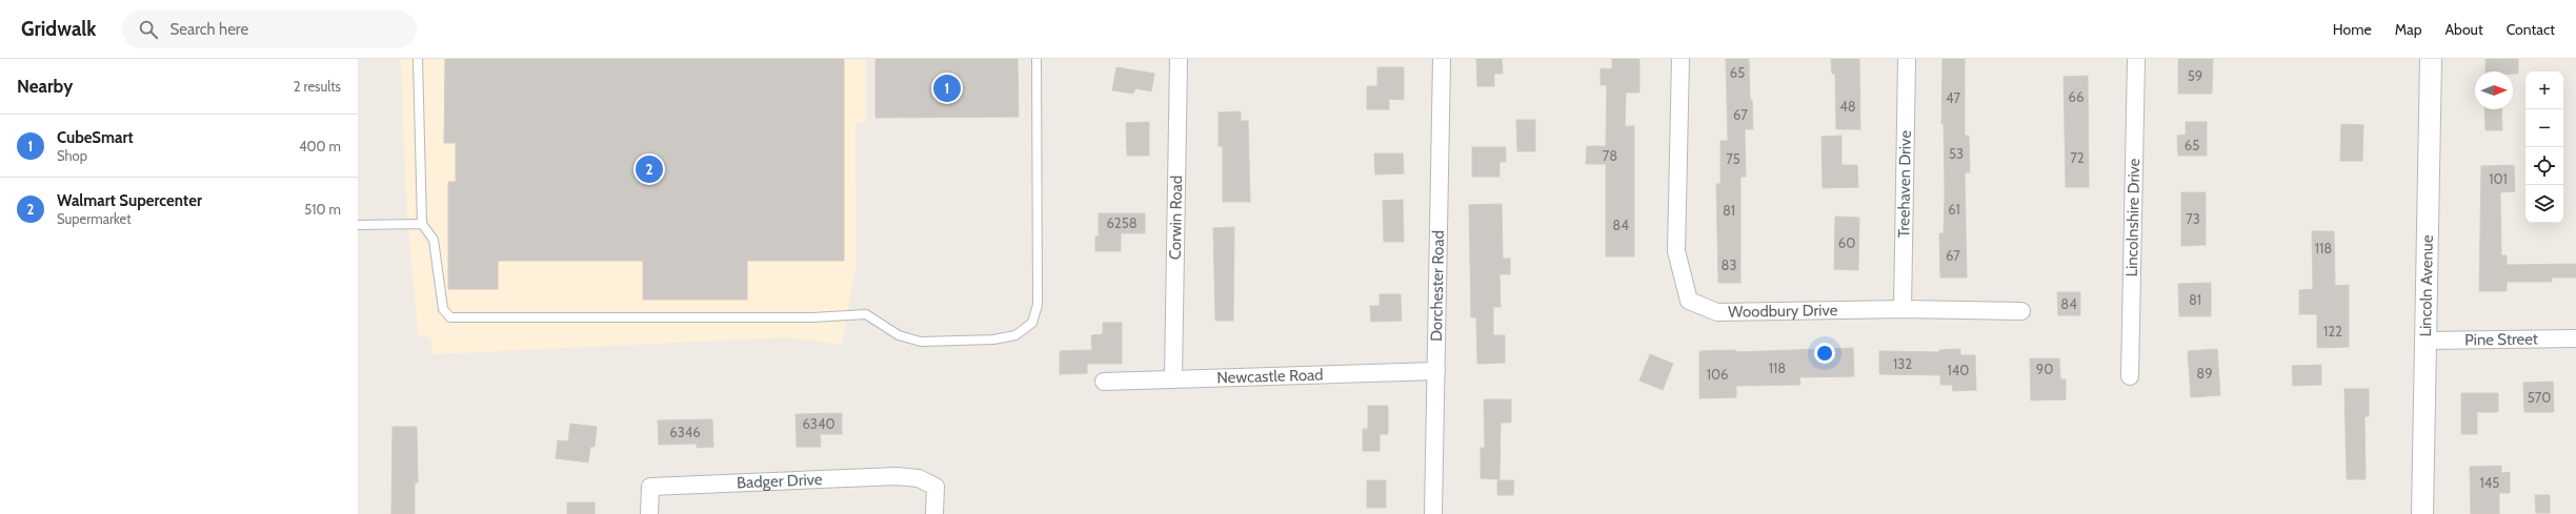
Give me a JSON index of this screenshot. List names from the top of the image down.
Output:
{
  "streets": {
    "street": [
      "Treehaven Drive",
      "Corwin Road",
      "Lincolnshire Drive",
      "Lincoln Avenue",
      "Dorchester Road",
      "Woodbury Drive",
      "Pine Street",
      "Newcastle Road",
      "Badger Drive"
    ]
  },
  "crossings": [
    ["Treehaven Drive", "Woodbury Drive"],
    ["Corwin Road", "Newcastle Road"],
    ["Lincoln Avenue", "Pine Street"],
    ["Dorchester Road", "Newcastle Road"]
  ],
  "house_numbers": [
    "65",
    "59",
    "66",
    "47",
    "48",
    "67",
    "65",
    "53",
    "78",
    "72",
    "75",
    "101",
    "61",
    "81",
    "73",
    "6258",
    "84",
    "60",
    "118",
    "67",
    "83",
    "81",
    "84",
    "122",
    "132",
    "118",
    "90",
    "140",
    "89",
    "106",
    "570",
    "6340",
    "6346",
    "145"
  ],
  "north": "right",
  "page": {
    "header": "Gridwalk",
    "search": "Search here",
    "nav": [
      "Home",
      "Map",
      "About",
      "Contact"
    ],
    "heading": ["Nearby", "2 results"],
    "map_buttons": ["+", "−"],
    "pins": ["1", "2"],
    "list": [
      {
        "mark": "1",
        "name": "CubeSmart",
        "note": "Shop",
        "value": "400 m"
      },
      {
        "mark": "2",
        "name": "Walmart Supercenter",
        "note": "Supermarket",
        "value": "510 m"
      }
    ]
  }
}
